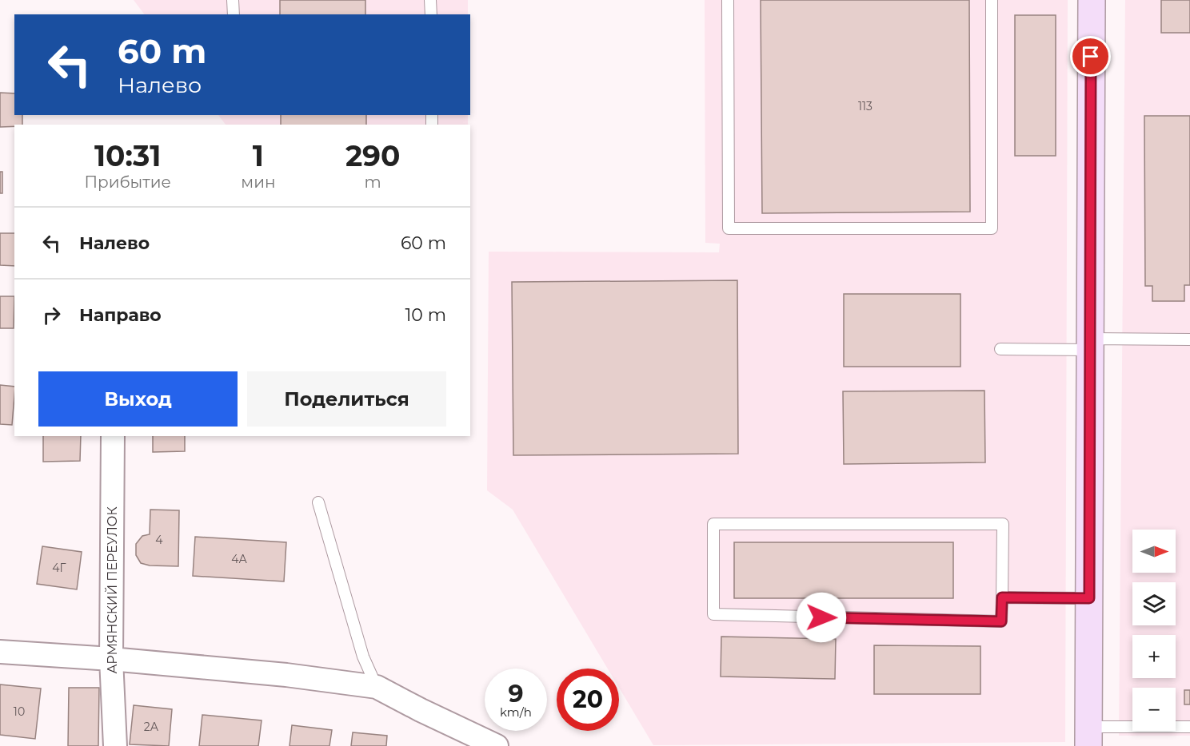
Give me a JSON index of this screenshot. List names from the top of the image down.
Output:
{
  "streets": {
    "street": ["АРМЯНСКИЙ ПЕРЕУЛОК"]
  },
  "house_numbers": [
    "113",
    "4",
    "4А",
    "4Г",
    "10",
    "2А"
  ],
  "north": "right",
  "page": {
    "turn": ["60 m", "Налево"],
    "eta": [
      "10:31",
      "Прибытие",
      "1",
      "мин",
      "290",
      "m"
    ],
    "list": [
      {
        "name": "Налево",
        "value": "60 m"
      },
      {
        "name": "Направо",
        "value": "10 m"
      }
    ],
    "buttons": ["Выход", "Поделиться"],
    "map_buttons": ["+", "−"],
    "speed": "9 km/h",
    "limit": "20"
  }
}
